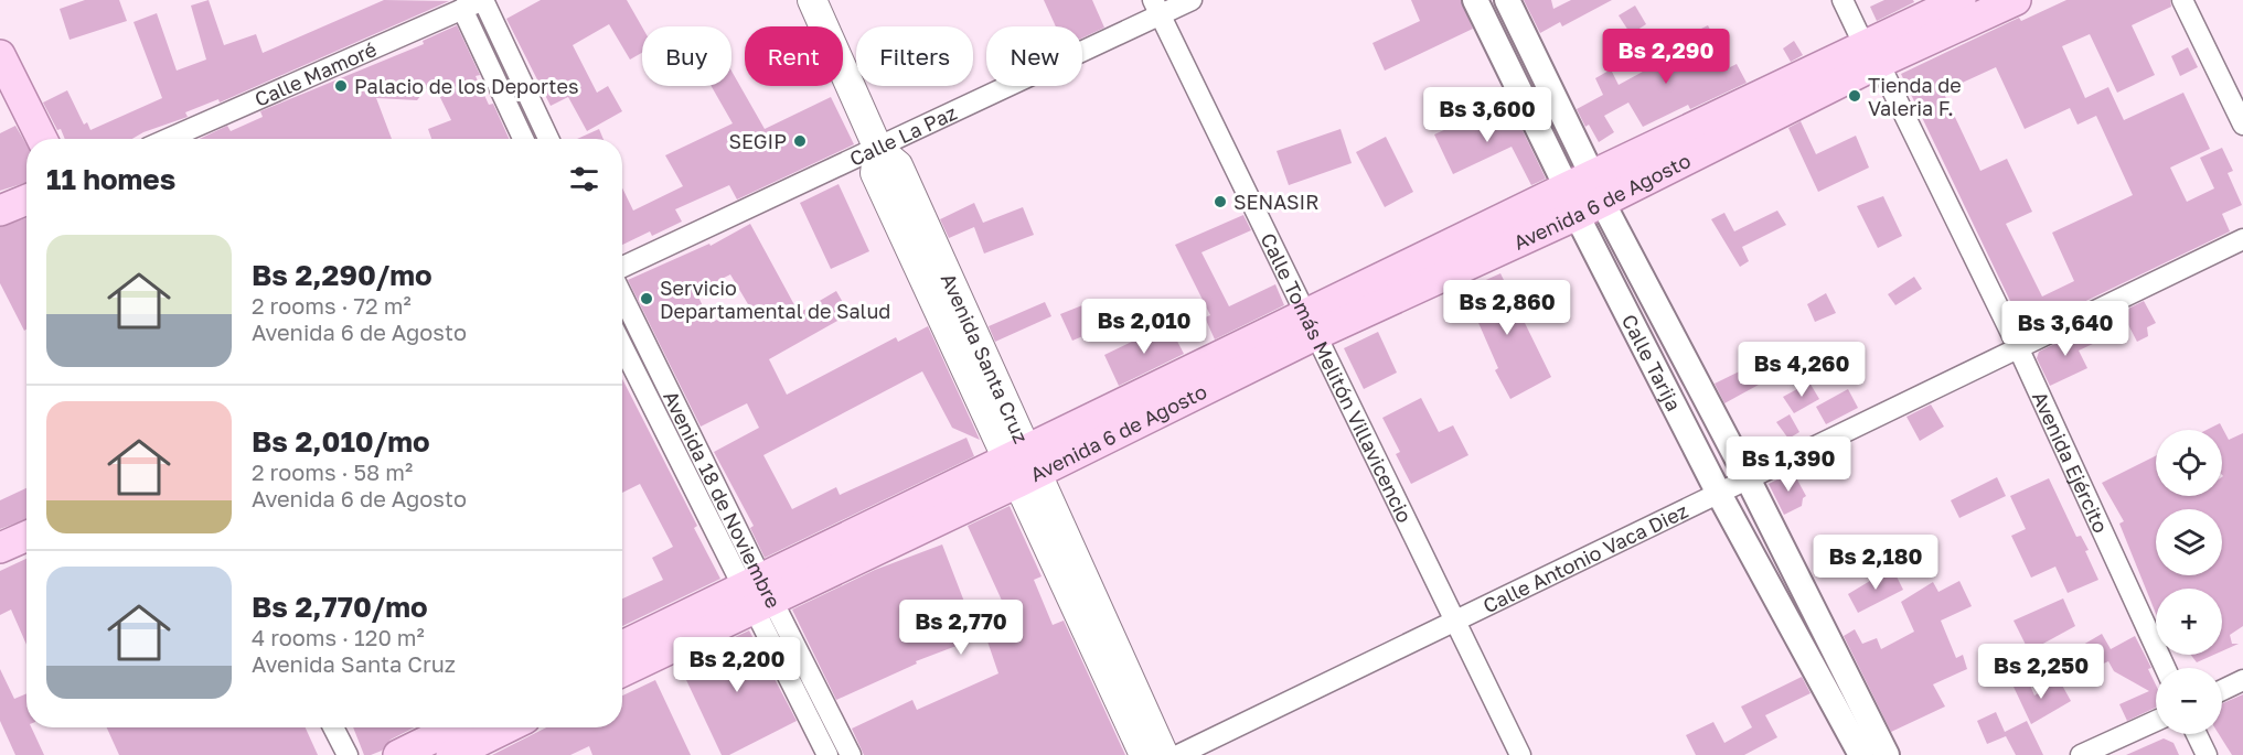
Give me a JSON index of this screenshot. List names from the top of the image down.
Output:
{
  "streets": {
    "main road": ["Avenida 6 de Agosto", "Avenida Santa Cruz"],
    "street": [
      "Calle Mamoré",
      "Calle La Paz",
      "Calle Tarija",
      "Calle Tomás Melitón Villavicencio",
      "Avenida Ejército",
      "Avenida 18 de Noviembre",
      "Calle Antonio Vaca Diez"
    ]
  },
  "crossings": [
    ["Calle La Paz", "Avenida Santa Cruz"],
    ["Calle La Paz", "Calle Tomás Melitón Villavicencio"],
    ["Avenida 6 de Agosto", "Avenida Santa Cruz"],
    ["Avenida 6 de Agosto", "Calle Tarija"],
    ["Avenida 6 de Agosto", "Calle Tomás Melitón Villavicencio"],
    ["Avenida 6 de Agosto", "Avenida Ejército"],
    ["Avenida 6 de Agosto", "Avenida 18 de Noviembre"],
    ["Calle Tarija", "Calle Antonio Vaca Diez"],
    ["Calle Tomás Melitón Villavicencio", "Calle Antonio Vaca Diez"],
    ["Avenida Ejército", "Calle Antonio Vaca Diez"]
  ],
  "places": [
    "Palacio de los Deportes",
    "Tienda de Valeria F.",
    "SEGIP",
    "SENASIR",
    "Servicio Departamental de Salud"
  ],
  "page": {
    "chip": [
      "Buy",
      "Rent",
      "Filters",
      "New"
    ],
    "price": [
      "Bs 2,290",
      "Bs 3,600",
      "Bs 2,860",
      "Bs 2,010",
      "Bs 3,640",
      "Bs 4,260",
      "Bs 1,390",
      "Bs 2,180",
      "Bs 2,770",
      "Bs 2,200",
      "Bs 2,250"
    ],
    "heading": "11 homes",
    "list": [
      {
        "name": "Bs 2,290/mo",
        "note": "2 rooms · 72 m² · Avenida 6 de Agosto"
      },
      {
        "name": "Bs 2,010/mo",
        "note": "2 rooms · 58 m² · Avenida 6 de Agosto"
      },
      {
        "name": "Bs 2,770/mo",
        "note": "4 rooms · 120 m² · Avenida Santa Cruz"
      }
    ],
    "map_buttons": ["+", "−"]
  }
}
